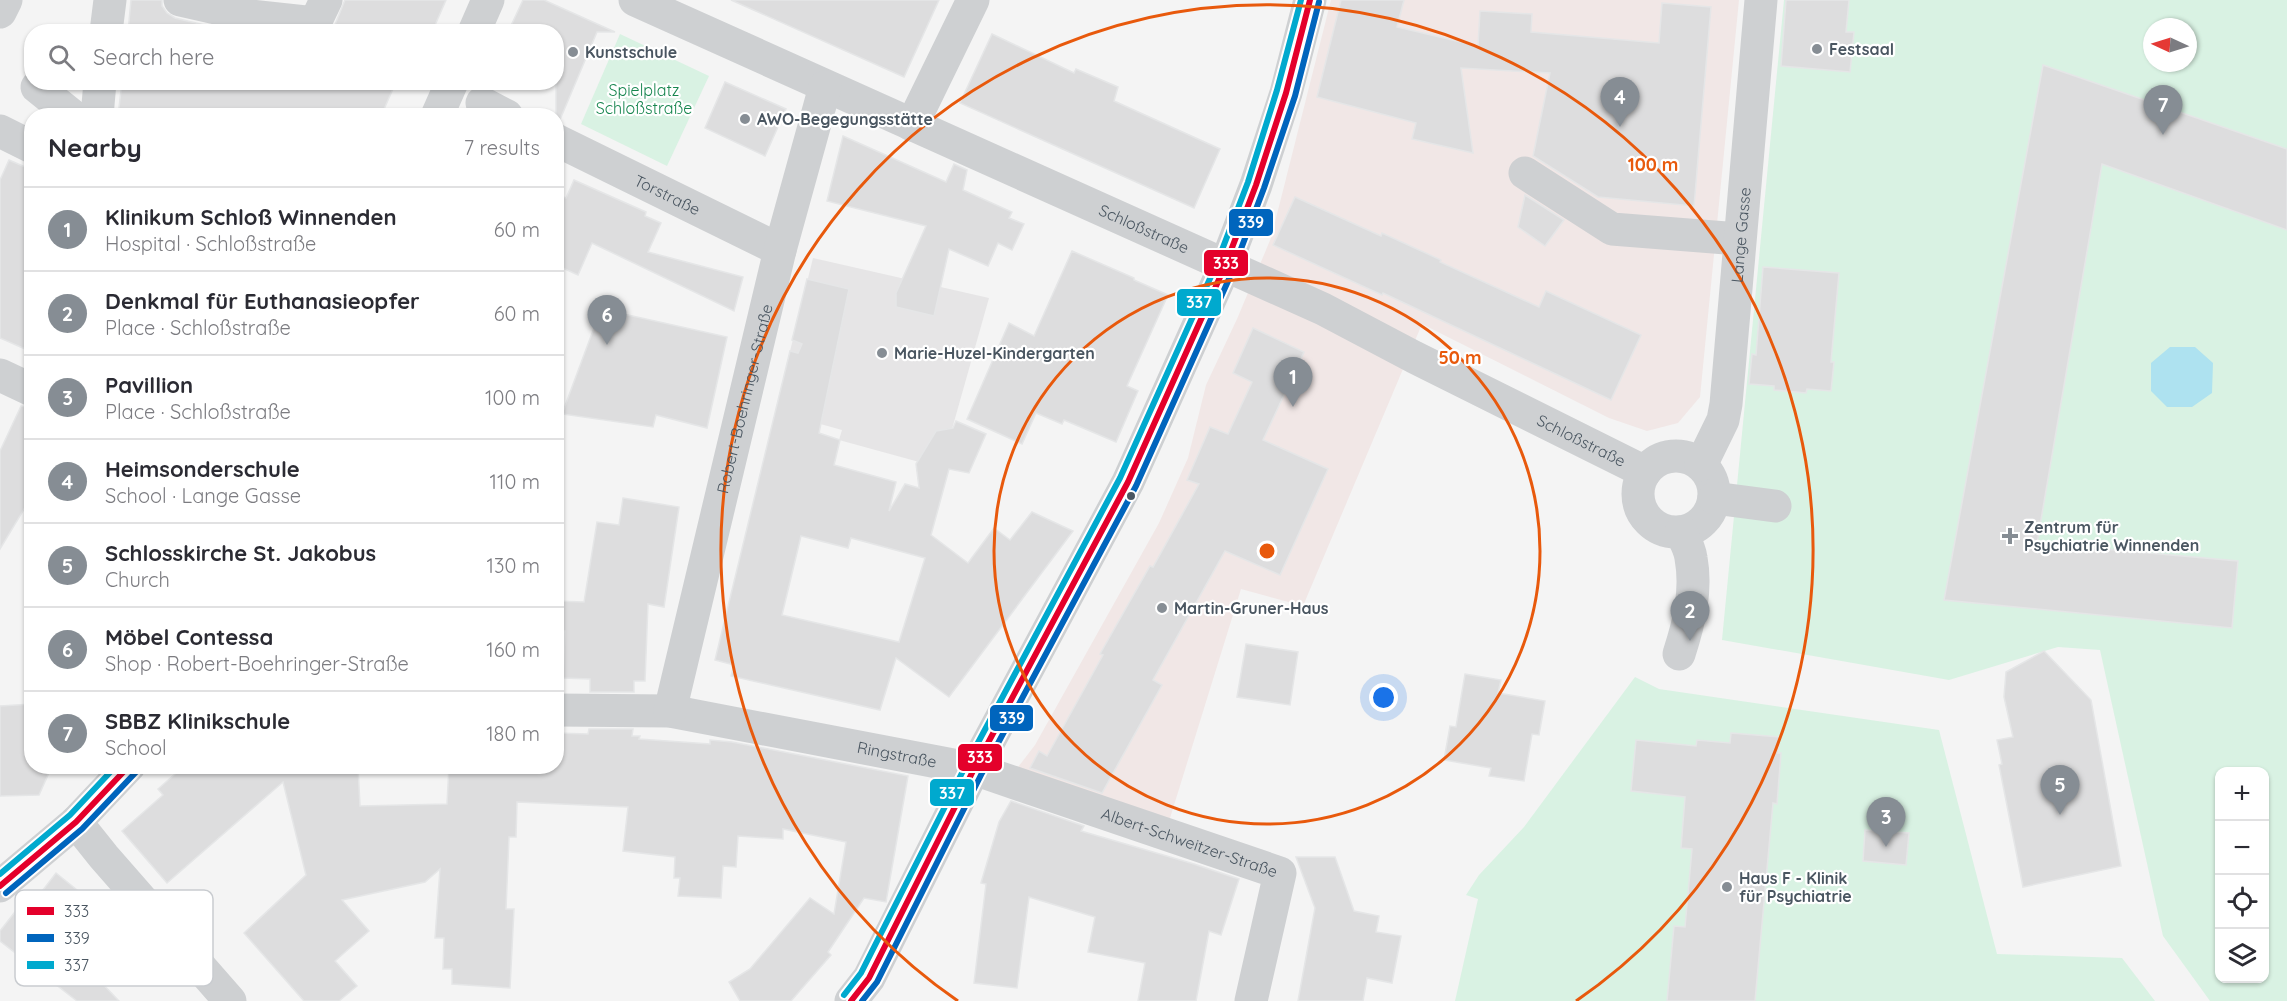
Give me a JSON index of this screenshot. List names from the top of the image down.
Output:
{
  "streets": {
    "street": [
      "Torstraße",
      "Schloßstraße",
      "Lange Gasse",
      "Robert-Boehringer-Straße",
      "Ringstraße",
      "Albert-Schweitzer-Straße"
    ]
  },
  "crossings": [
    ["Torstraße", "Robert-Boehringer-Straße"],
    ["Schloßstraße", "Lange Gasse"],
    ["Schloßstraße", "Robert-Boehringer-Straße"],
    ["Robert-Boehringer-Straße", "Ringstraße"],
    ["Ringstraße", "Albert-Schweitzer-Straße"]
  ],
  "parks": ["Spielplatz Schloßstraße"],
  "places": {
    "other": [
      "Festsaal",
      "Kunstschule",
      "AWO-Begegungsstätte",
      "Marie-Huzel-Kindergarten",
      "Martin-Gruner-Haus",
      "Haus F - Klinik für Psychiatrie"
    ],
    "health": ["Zentrum für Psychiatrie Winnenden"]
  },
  "lines": ["transit line 333", "transit line 337", "transit line 339"],
  "legend": ["333", "339", "337"],
  "north": "left",
  "page": {
    "search": "Search here",
    "pins": [
      "4",
      "7",
      "6",
      "1",
      "2",
      "5",
      "3"
    ],
    "heading": ["Nearby", "7 results"],
    "list": [
      {
        "mark": "1",
        "name": "Klinikum Schloß Winnenden",
        "note": "Hospital · Schloßstraße",
        "value": "60 m"
      },
      {
        "mark": "2",
        "name": "Denkmal für Euthanasieopfer",
        "note": "Place · Schloßstraße",
        "value": "60 m"
      },
      {
        "mark": "3",
        "name": "Pavillion",
        "note": "Place · Schloßstraße",
        "value": "100 m"
      },
      {
        "mark": "4",
        "name": "Heimsonderschule",
        "note": "School · Lange Gasse",
        "value": "110 m"
      },
      {
        "mark": "5",
        "name": "Schlosskirche St. Jakobus",
        "note": "Church",
        "value": "130 m"
      },
      {
        "mark": "6",
        "name": "Möbel Contessa",
        "note": "Shop · Robert-Boehringer-Straße",
        "value": "160 m"
      },
      {
        "mark": "7",
        "name": "SBBZ Klinikschule",
        "note": "School",
        "value": "180 m"
      }
    ],
    "map_buttons": ["+", "−"]
  },
  "rings": ["100 m", "50 m"]
}
